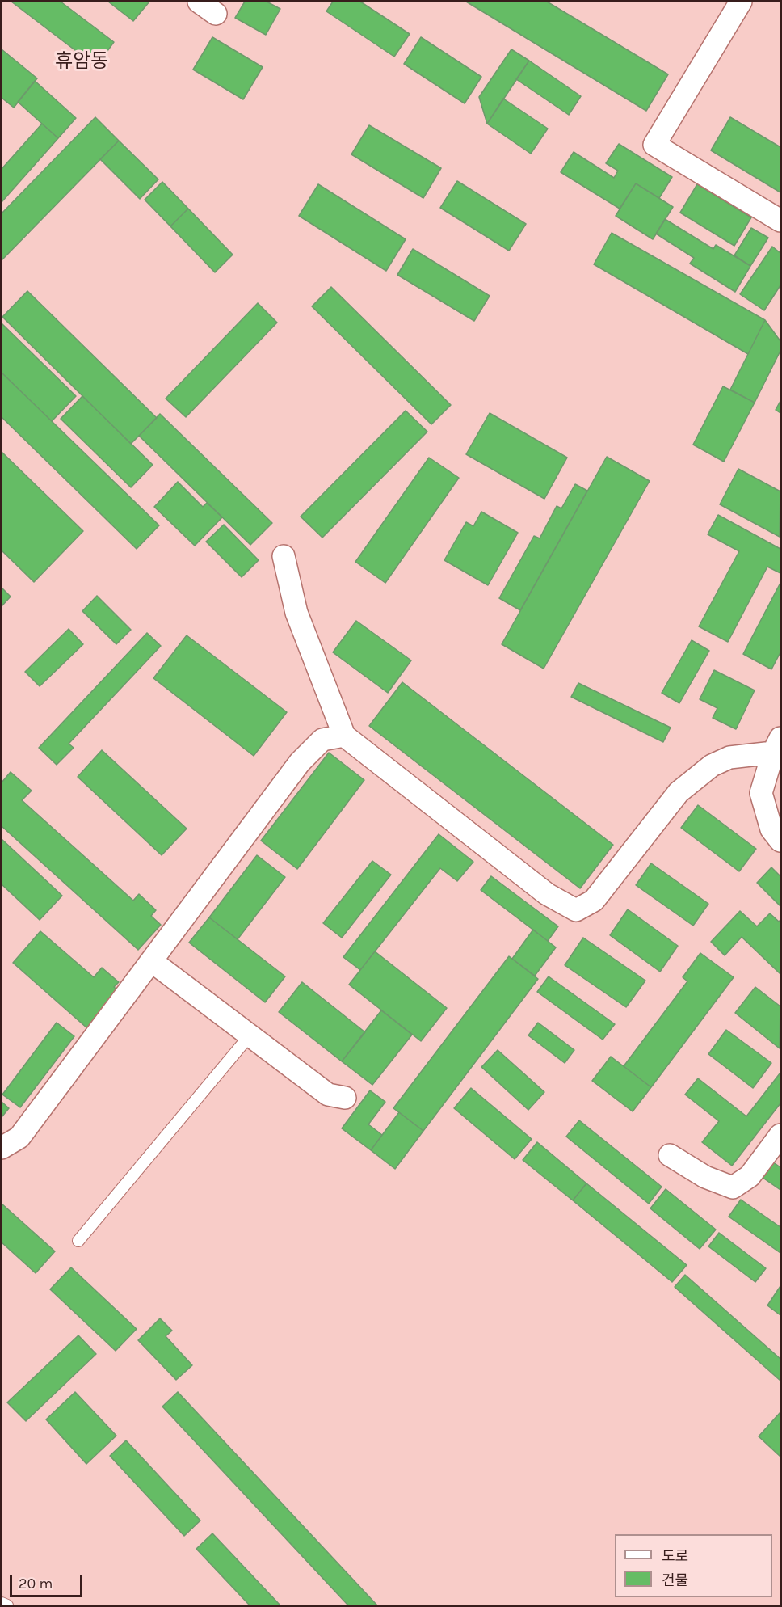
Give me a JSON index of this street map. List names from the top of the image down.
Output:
{
  "districts": ["휴암동"],
  "legend": ["도로", "건물"],
  "scale_bar": "20 m"
}
